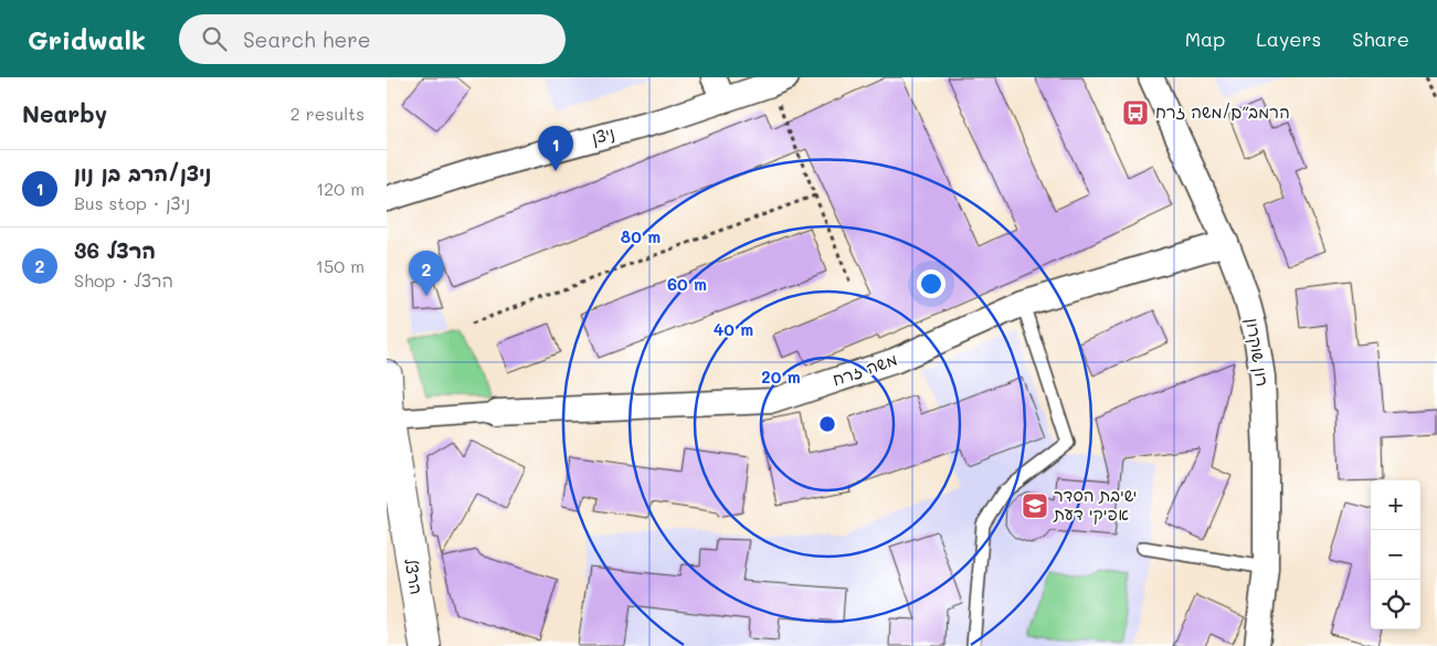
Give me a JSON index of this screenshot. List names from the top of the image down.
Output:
{
  "streets": {
    "street": [
      "ניצן",
      "רון שוקרון",
      "משה זרח",
      "הרצל"
    ]
  },
  "crossings": [
    ["רון שוקרון", "משה זרח"],
    ["משה זרח", "הרצל"]
  ],
  "places": {
    "bus stop": ["הרמב״ם/משה זרח"],
    "school or university": ["ישיבת הסדר אפיקי דעת"]
  },
  "page": {
    "header": "Gridwalk",
    "search": "Search here",
    "nav": ["Map", "Layers", "Share"],
    "heading": ["Nearby", "2 results"],
    "pins": ["1", "2"],
    "list": [
      {
        "mark": "1",
        "name": "ניצן/הרב בן נון",
        "note": "Bus stop · ניצן",
        "value": "120 m"
      },
      {
        "mark": "2",
        "name": "הרצל 36",
        "note": "Shop · הרצל",
        "value": "150 m"
      }
    ],
    "map_buttons": ["+", "−"]
  },
  "rings": [
    "80 m",
    "60 m",
    "40 m",
    "20 m"
  ]
}
